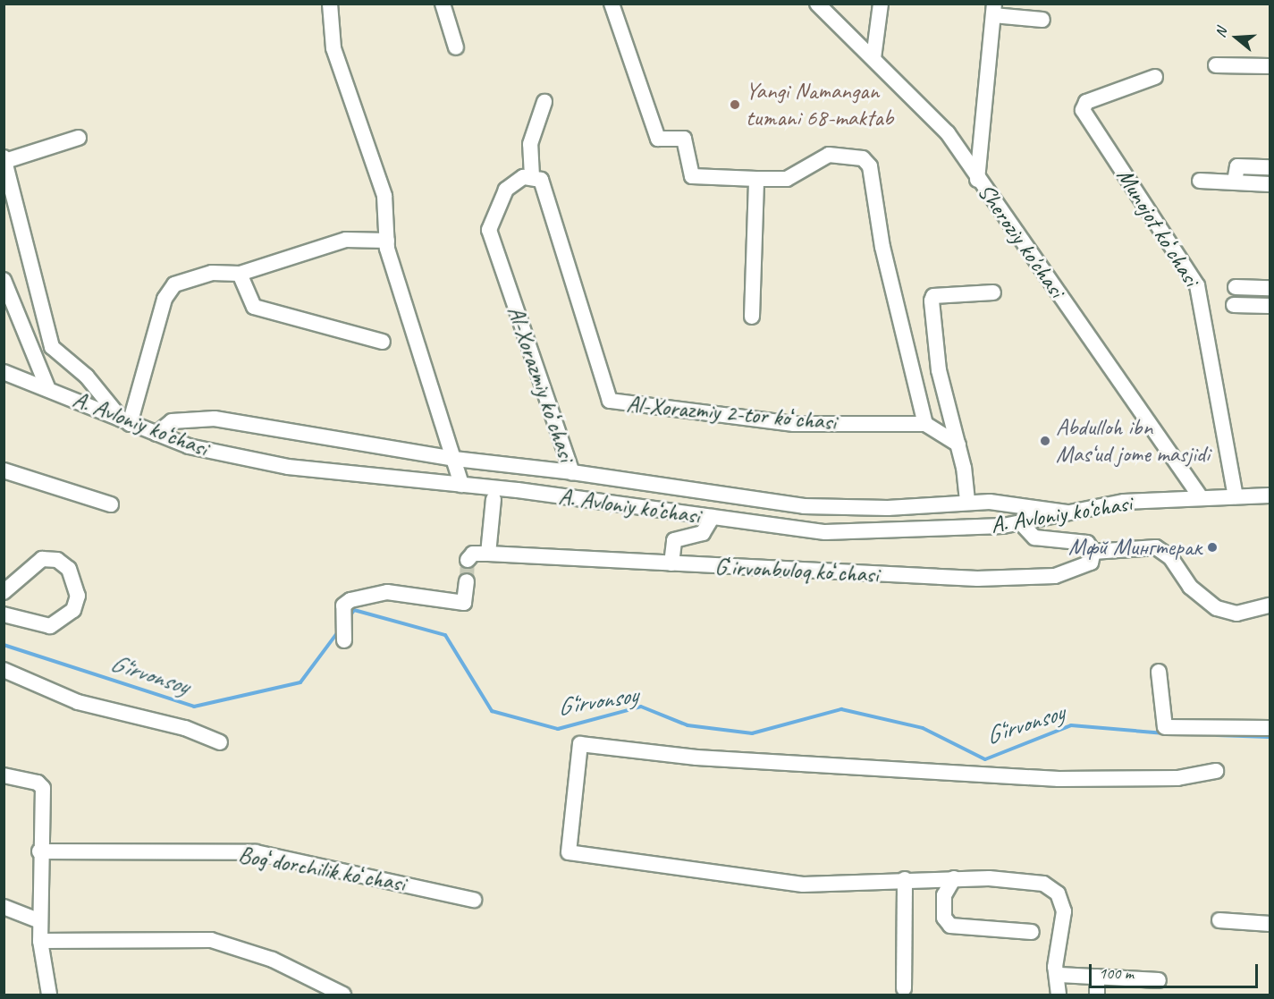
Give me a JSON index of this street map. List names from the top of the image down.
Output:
{
  "streets": {
    "street": [
      "Munojot koʻchasi",
      "Sheroziy ko'chasi",
      "Al-Xorazmiy koʻchasi",
      "Al-Xorazmiy 2-tor koʻchasi",
      "A. Avloniy ko‘chasi",
      "Gʻirvonbuloq koʻchasi",
      "Bogʻdorchilik koʻchasi"
    ]
  },
  "crossings": [
    ["Munojot koʻchasi", "A. Avloniy ko‘chasi"],
    ["Sheroziy ko'chasi", "A. Avloniy ko‘chasi"],
    ["Al-Xorazmiy koʻchasi", "Al-Xorazmiy 2-tor koʻchasi"],
    ["Al-Xorazmiy koʻchasi", "A. Avloniy ko‘chasi"]
  ],
  "water": ["G‘irvonsoy"],
  "places": ["Yangi Namangan tumani 68-maktab", "Abdulloh ibn Mas‘ud jome masjidi", "Мфй Мингтерак"],
  "scale_bar": "100 m",
  "north": "left"
}
